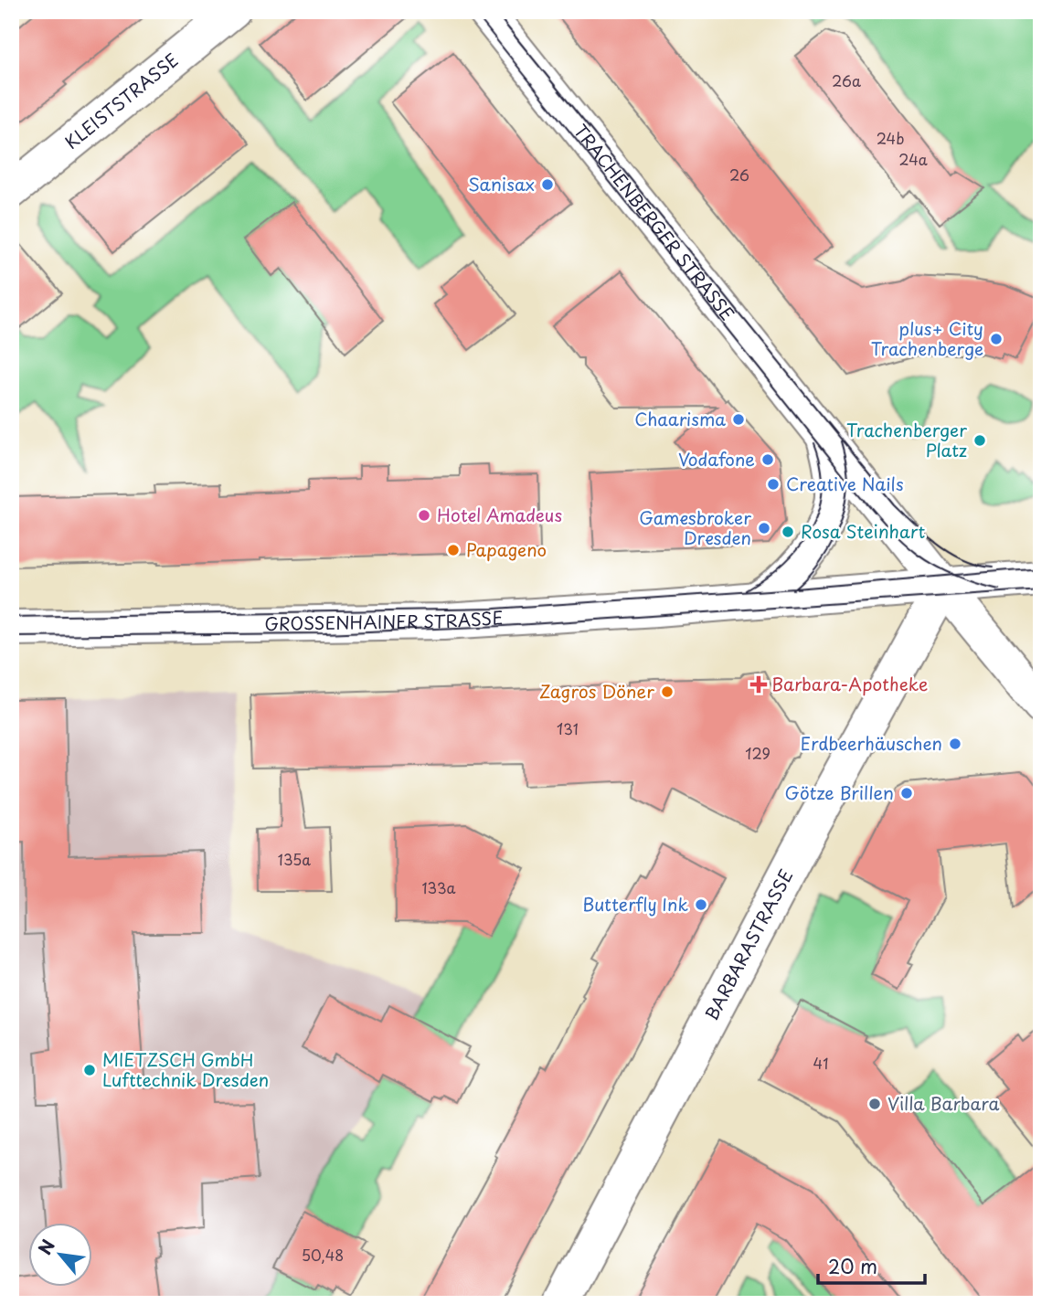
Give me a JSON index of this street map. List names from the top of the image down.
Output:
{
  "streets": {
    "street": [
      "KLEISTSTRASSE",
      "TRACHENBERGER STRASSE",
      "GROSSENHAINER STRASSE",
      "BARBARASTRASSE"
    ]
  },
  "places": {
    "other": [
      "Sanisax",
      "plus+ City Trachenberge",
      "Chaarisma",
      "Trachenberger Platz",
      "Vodafone",
      "Creative Nails",
      "Hotel Amadeus",
      "Gamesbroker Dresden",
      "Rosa Steinhart",
      "Papageno",
      "Zagros Döner",
      "Erdbeerhäuschen",
      "Götze Brillen",
      "Butterfly Ink",
      "MIETZSCH GmbH Lufttechnik Dresden",
      "Villa Barbara"
    ],
    "health": ["Barbara-Apotheke"]
  },
  "house_numbers": [
    "26a",
    "24b",
    "24a",
    "26",
    "131",
    "129",
    "135a",
    "133a",
    "41",
    "50,48"
  ],
  "scale_bar": "20 m",
  "north": "top left"
}
